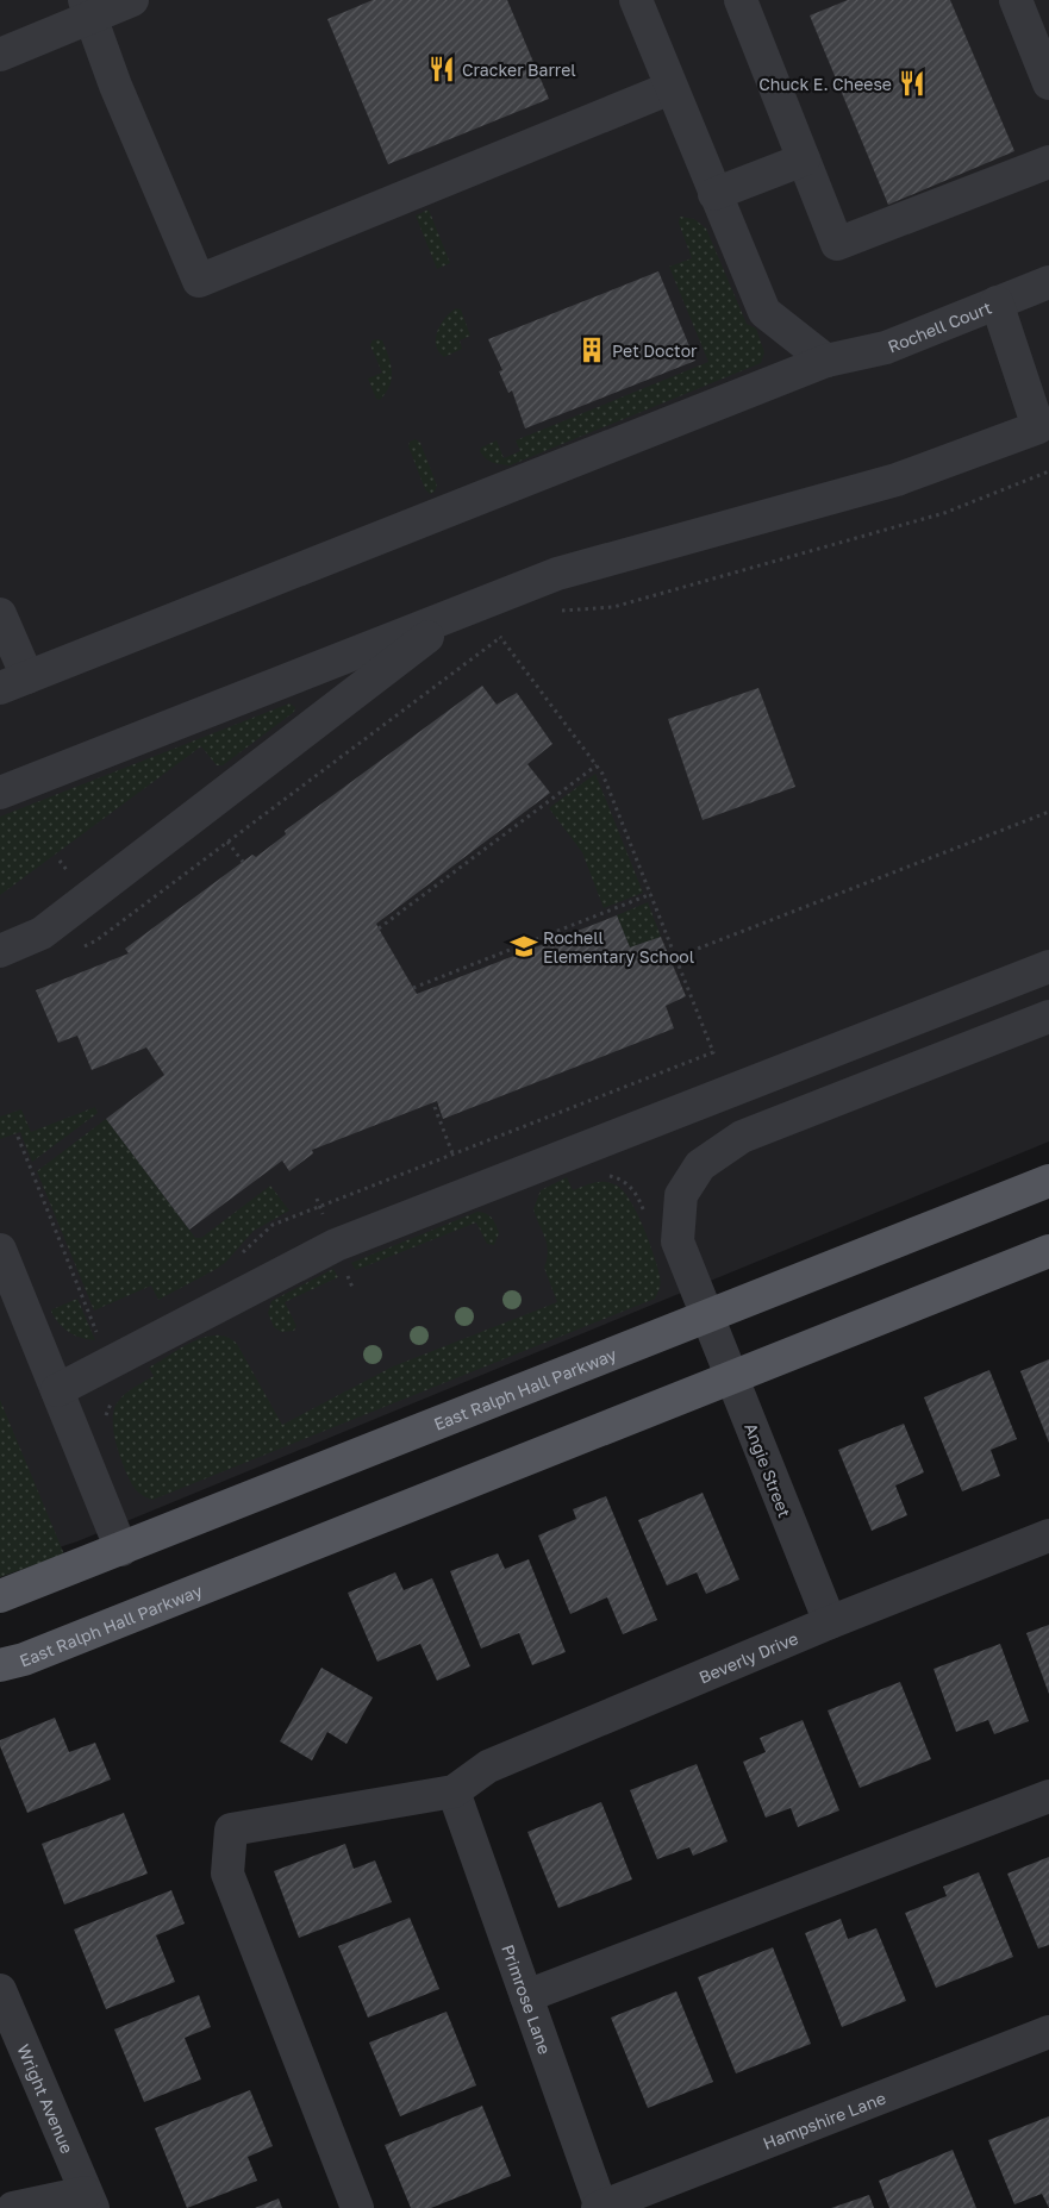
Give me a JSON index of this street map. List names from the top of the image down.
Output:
{
  "streets": {
    "main road": ["East Ralph Hall Parkway"],
    "street": [
      "Rochell Court",
      "Angie Street",
      "Beverly Drive",
      "Primrose Lane",
      "Wright Avenue",
      "Hampshire Lane"
    ]
  },
  "crossings": [
    ["East Ralph Hall Parkway", "Angie Street"],
    ["Angie Street", "Beverly Drive"],
    ["Beverly Drive", "Primrose Lane"],
    ["Primrose Lane", "Hampshire Lane"]
  ],
  "places": {
    "restaurant": ["Cracker Barrel", "Chuck E. Cheese"],
    "building": ["Pet Doctor"],
    "school or university": ["Rochell Elementary School"]
  }
}
